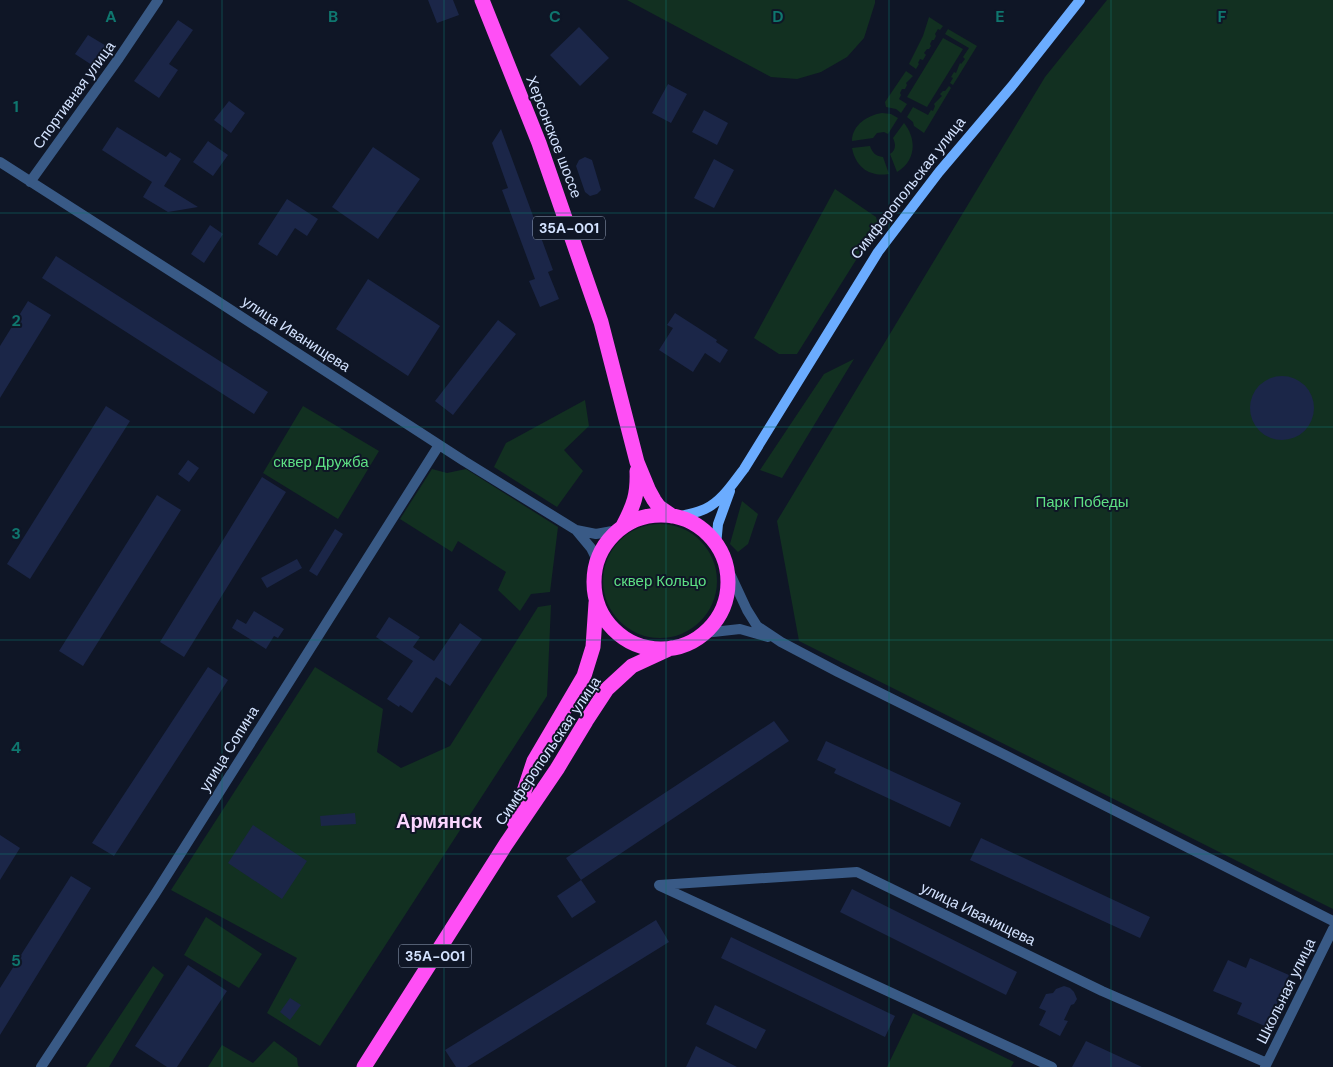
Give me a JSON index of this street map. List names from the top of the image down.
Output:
{
  "streets": {
    "highway": ["Херсонское шоссе", "Симферопольская улица", "35А-001"],
    "street": [
      "Спортивная улица",
      "улица Иванищева",
      "улица Сопина",
      "Школьная улица"
    ]
  },
  "crossings": [
    ["Спортивная улица", "улица Иванищева"],
    ["Херсонское шоссе", "Симферопольская улица"],
    ["Херсонское шоссе", "35А-001"],
    ["Херсонское шоссе", "улица Иванищева"],
    ["Симферопольская улица", "35А-001"],
    ["Симферопольская улица", "улица Иванищева"],
    ["35А-001", "улица Иванищева"],
    ["улица Иванищева", "улица Сопина"],
    ["улица Иванищева", "Школьная улица"]
  ],
  "districts": ["Армянск"],
  "parks": ["сквер Дружба", "Парк Победы", "сквер Кольцо"],
  "grid": {
    "columns": [
      "A",
      "B",
      "C",
      "D",
      "E",
      "F"
    ],
    "rows": [
      "1",
      "2",
      "3",
      "4",
      "5"
    ]
  }
}
